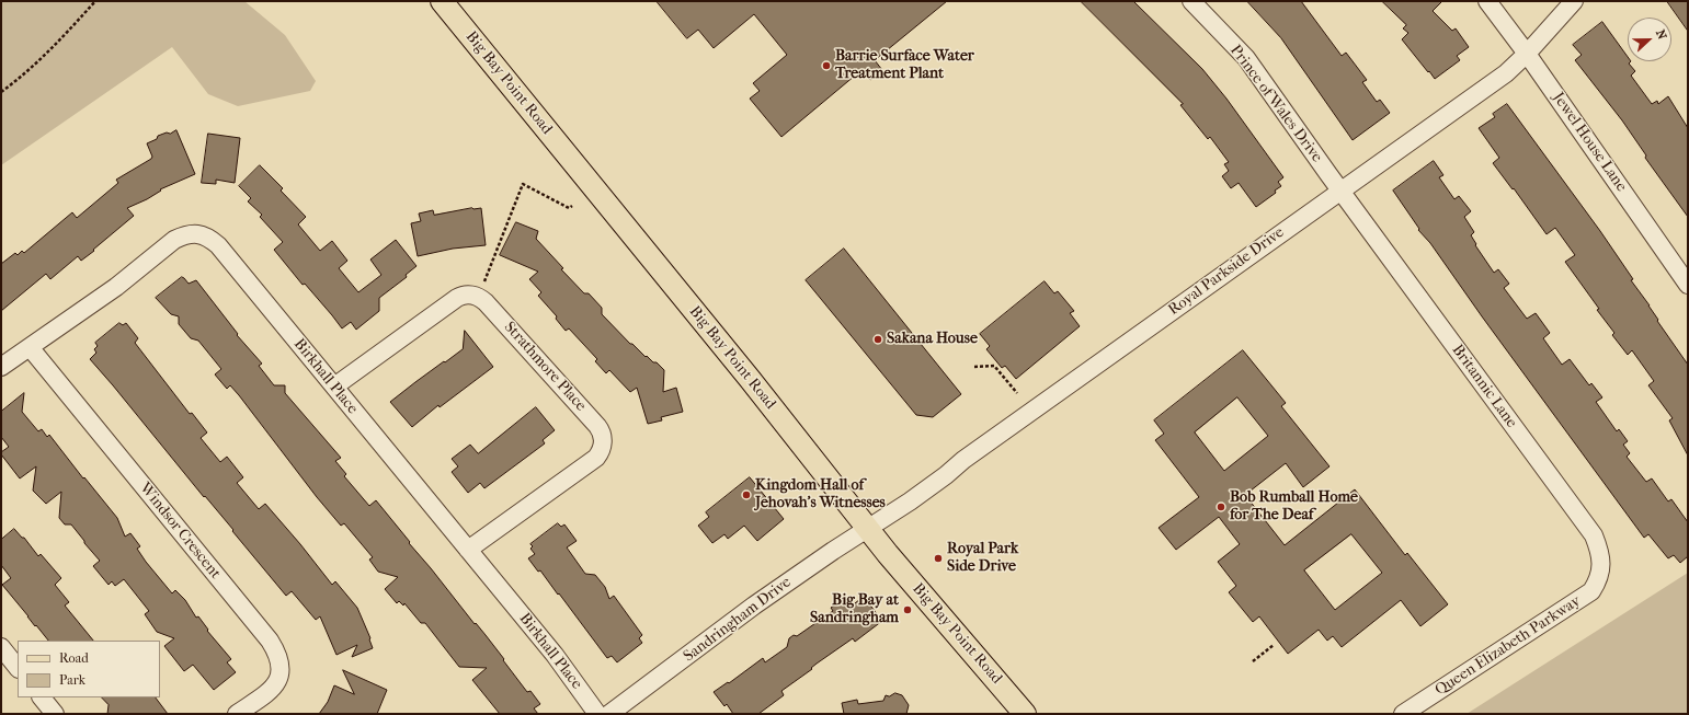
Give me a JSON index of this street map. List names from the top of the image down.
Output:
{
  "streets": {
    "main road": ["Big Bay Point Road"],
    "street": [
      "Prince of Wales Drive",
      "Jewel House Lane",
      "Royal Parkside Drive",
      "Strathmore Place",
      "Birkhall Place",
      "Britannic Lane",
      "Windsor Crescent",
      "Sandringham Drive",
      "Queen Elizabeth Parkway"
    ]
  },
  "crossings": [
    ["Big Bay Point Road", "Royal Parkside Drive"],
    ["Big Bay Point Road", "Sandringham Drive"],
    ["Prince of Wales Drive", "Royal Parkside Drive"],
    ["Prince of Wales Drive", "Britannic Lane"],
    ["Jewel House Lane", "Royal Parkside Drive"],
    ["Royal Parkside Drive", "Britannic Lane"],
    ["Royal Parkside Drive", "Sandringham Drive"],
    ["Strathmore Place", "Birkhall Place"],
    ["Birkhall Place", "Windsor Crescent"],
    ["Britannic Lane", "Queen Elizabeth Parkway"]
  ],
  "places": [
    "Barrie Surface Water Treatment Plant",
    "Sakana House",
    "Kingdom Hall of Jehovah's Witnesses",
    "Bob Rumball Home for The Deaf",
    "Royal Park Side Drive",
    "Big Bay at Sandringham"
  ],
  "legend": ["Road", "Park"],
  "north": "right"
}
